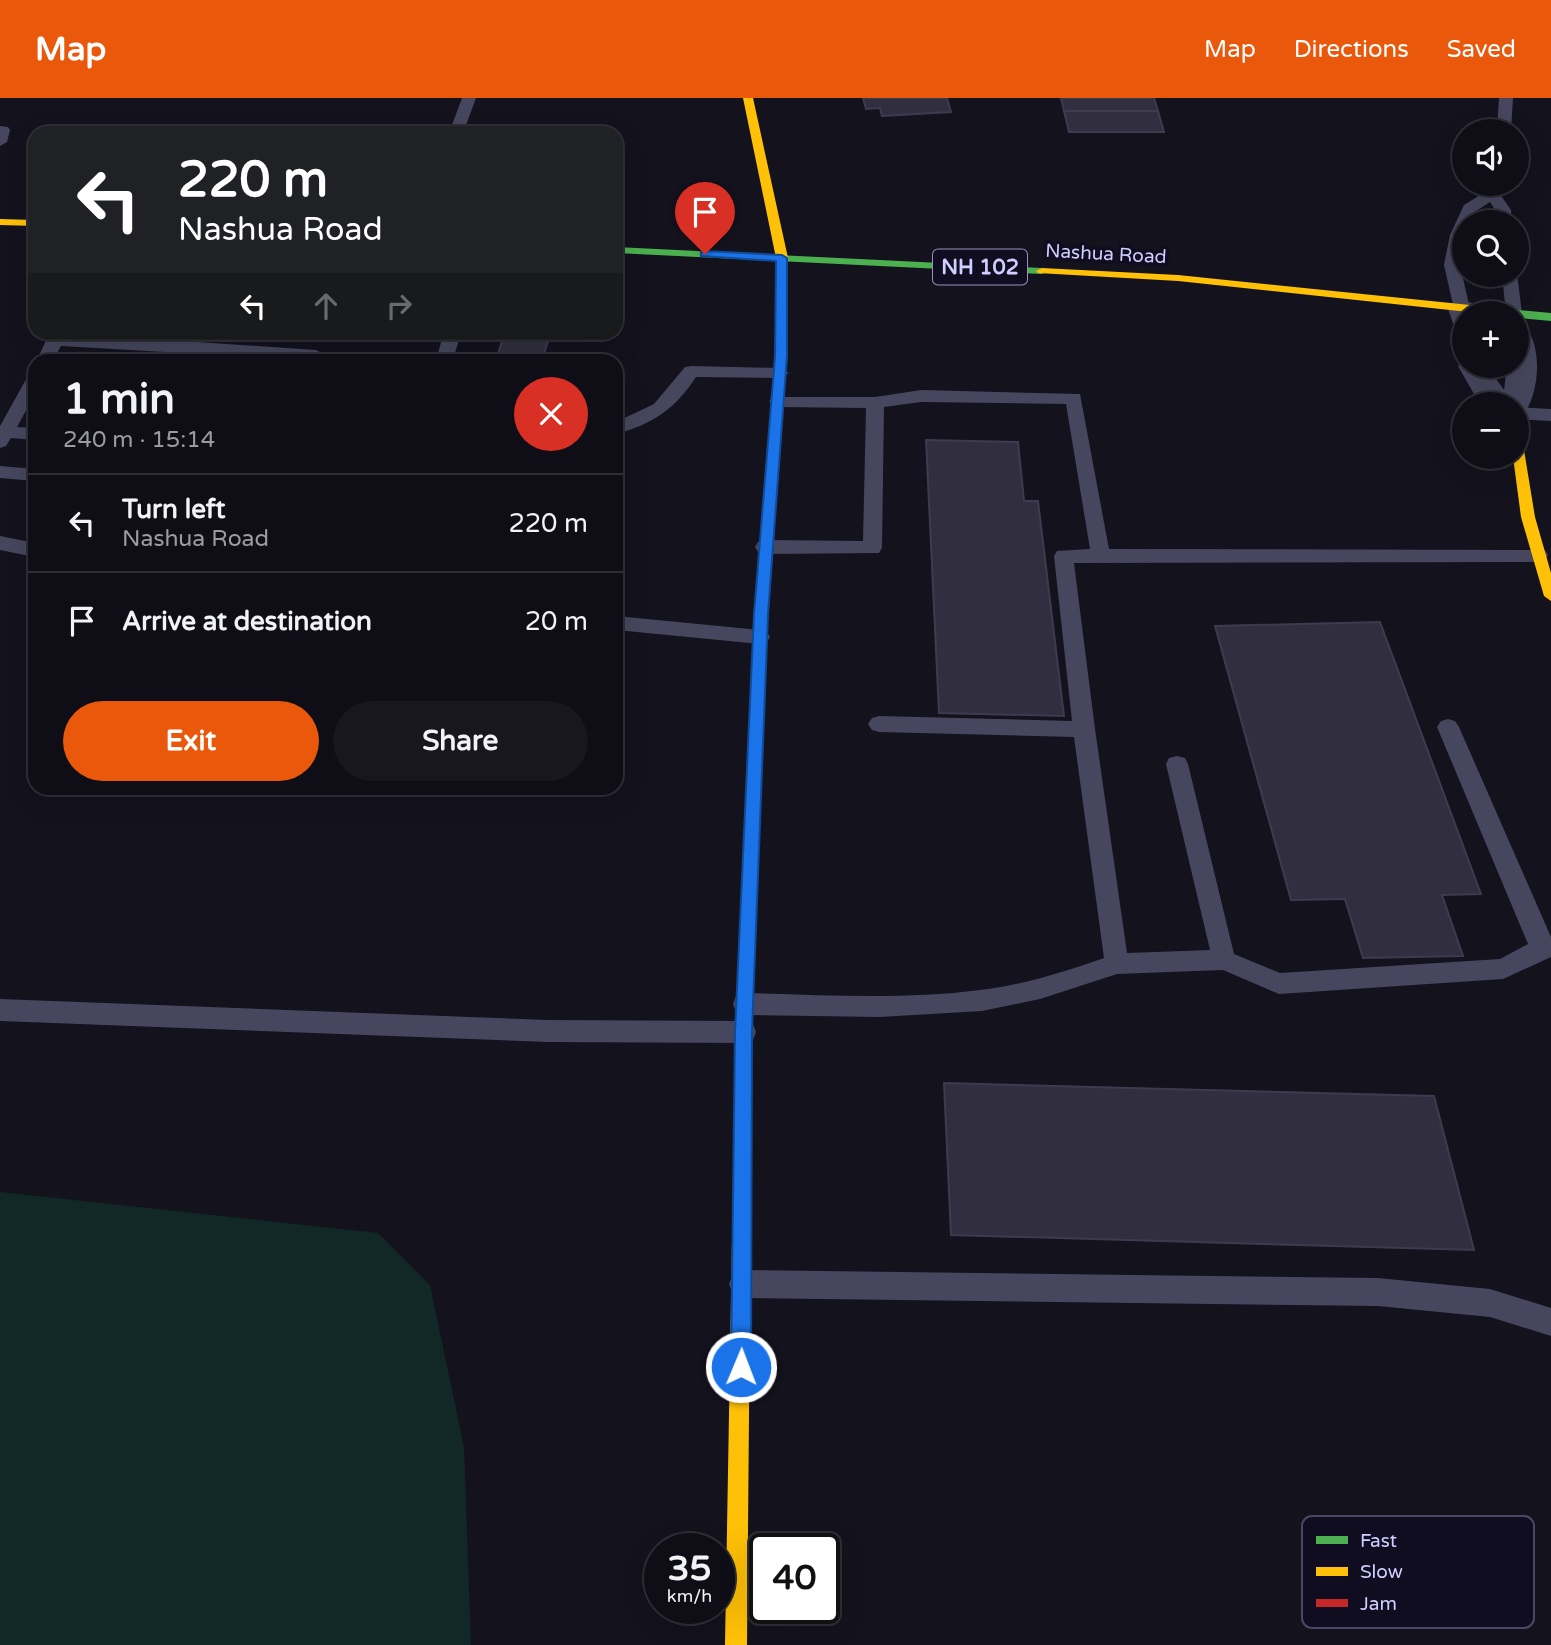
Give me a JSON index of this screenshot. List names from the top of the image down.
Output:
{
  "streets": {
    "street": ["Nashua Road", "NH 102"]
  },
  "legend": ["Fast", "Slow", "Jam"],
  "page": {
    "header": "Map",
    "nav": ["Map", "Directions", "Saved"],
    "map_buttons": ["+", "−"],
    "turn": ["220 m", "Nashua Road"],
    "heading": ["1 min", "240 m · 15:14"],
    "list": [
      {
        "name": "Turn left",
        "note": "Nashua Road",
        "value": "220 m"
      },
      {
        "name": "Arrive at destination",
        "value": "20 m"
      }
    ],
    "buttons": ["Exit", "Share"],
    "speed": "35 km/h",
    "limit": "40"
  }
}
